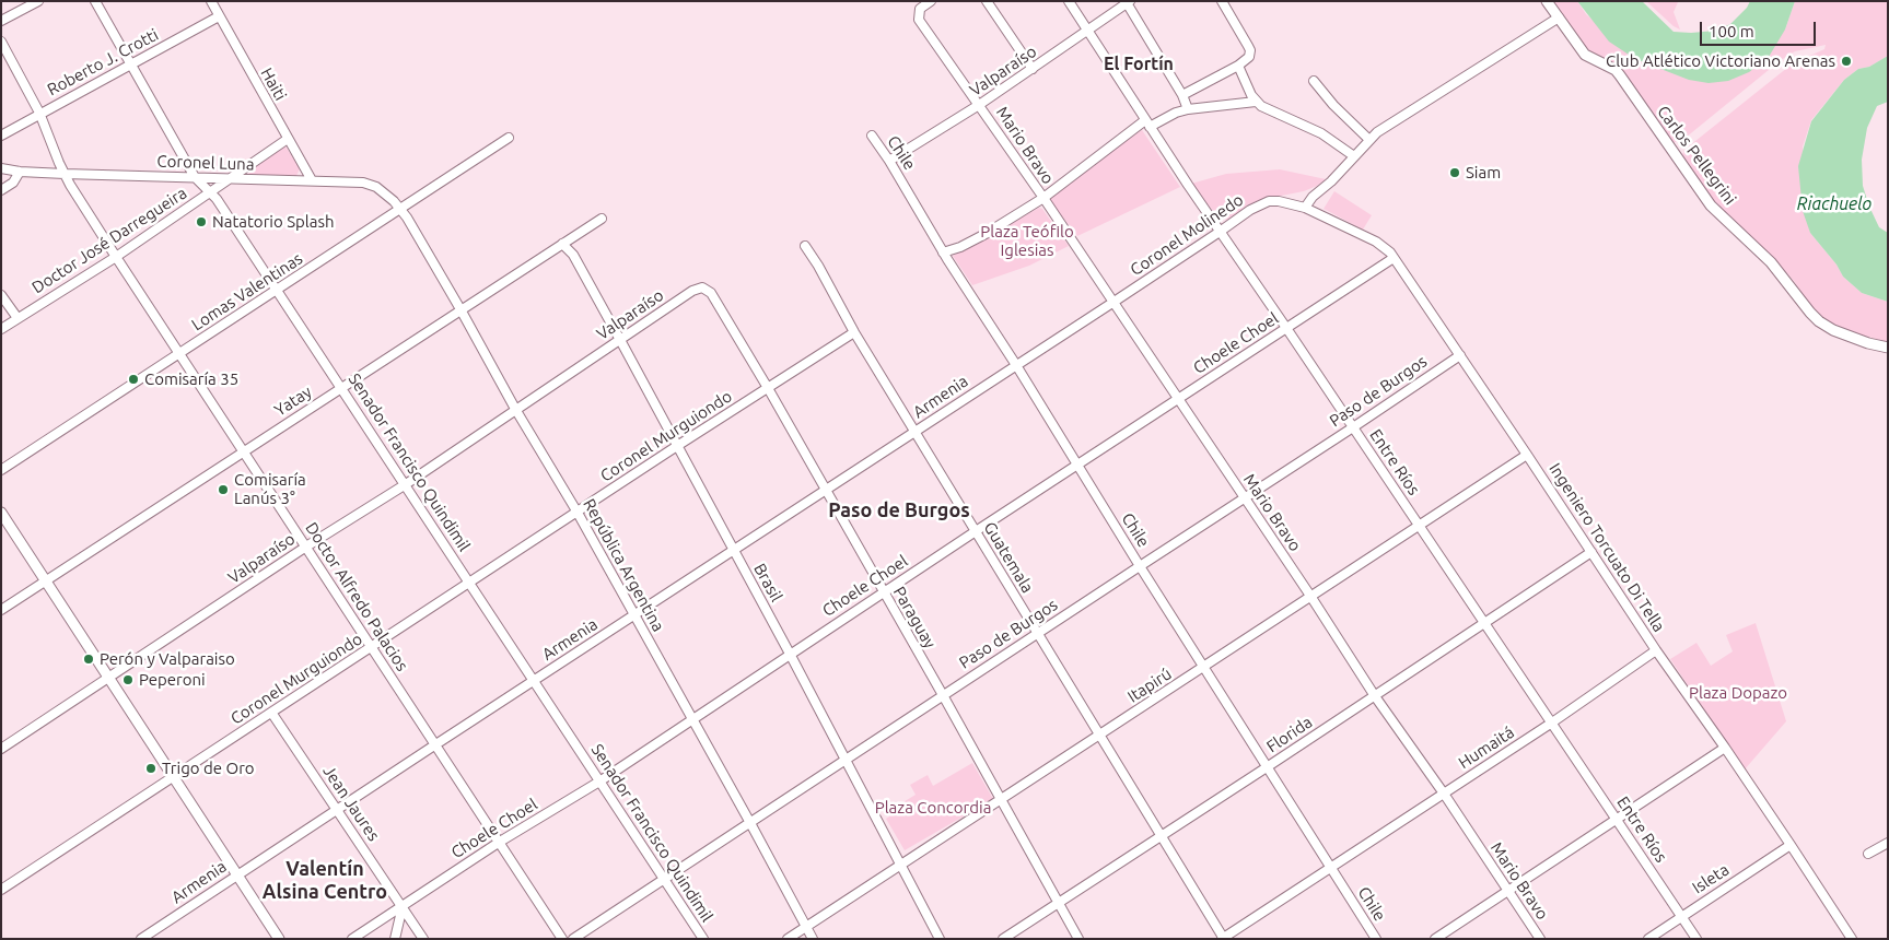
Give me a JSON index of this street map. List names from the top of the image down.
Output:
{
  "streets": {
    "street": [
      "Roberto J. Crotti",
      "Valparaíso",
      "Haiti",
      "Mario Bravo",
      "Chile",
      "Carlos Pellegrini",
      "Coronel Luna",
      "Coronel Molinedo",
      "Doctor José Darregueira",
      "Lomas Valentinas",
      "Choele Choel",
      "Paso de Burgos",
      "Armenia",
      "Yatay",
      "Coronel Murguiondo",
      "Senador Francisco Quindimil",
      "Entre Ríos",
      "Ingeniero Torcuato Di Tella",
      "Guatemala",
      "República Argentina",
      "Brasil",
      "Doctor Alfredo Palacios",
      "Paraguay",
      "Itapirú",
      "Florida",
      "Humaitá",
      "Jean Jaures",
      "Isleta"
    ]
  },
  "crossings": [
    ["Roberto J. Crotti", "Haiti"],
    ["Roberto J. Crotti", "Senador Francisco Quindimil"],
    ["Roberto J. Crotti", "Doctor Alfredo Palacios"],
    ["Valparaíso", "Mario Bravo"],
    ["Valparaíso", "Chile"],
    ["Valparaíso", "Senador Francisco Quindimil"],
    ["Valparaíso", "Entre Ríos"],
    ["Valparaíso", "República Argentina"],
    ["Valparaíso", "Brasil"],
    ["Valparaíso", "Doctor Alfredo Palacios"],
    ["Valparaíso", "Paraguay"],
    ["Haiti", "Coronel Luna"],
    ["Haiti", "Doctor José Darregueira"],
    ["Mario Bravo", "Coronel Molinedo"],
    ["Mario Bravo", "Choele Choel"],
    ["Mario Bravo", "Paso de Burgos"],
    ["Mario Bravo", "Itapirú"],
    ["Mario Bravo", "Florida"],
    ["Mario Bravo", "Humaitá"],
    ["Chile", "Coronel Molinedo"],
    ["Chile", "Choele Choel"],
    ["Chile", "Paso de Burgos"],
    ["Chile", "Armenia"],
    ["Chile", "Itapirú"],
    ["Chile", "Florida"],
    ["Chile", "Humaitá"],
    ["Coronel Luna", "Doctor José Darregueira"],
    ["Coronel Luna", "Lomas Valentinas"],
    ["Coronel Luna", "Senador Francisco Quindimil"],
    ["Coronel Luna", "República Argentina"],
    ["Coronel Luna", "Doctor Alfredo Palacios"],
    ["Coronel Molinedo", "Armenia"],
    ["Coronel Molinedo", "Entre Ríos"],
    ["Coronel Molinedo", "Ingeniero Torcuato Di Tella"],
    ["Doctor José Darregueira", "Senador Francisco Quindimil"],
    ["Doctor José Darregueira", "Doctor Alfredo Palacios"],
    ["Lomas Valentinas", "Senador Francisco Quindimil"],
    ["Lomas Valentinas", "República Argentina"],
    ["Lomas Valentinas", "Doctor Alfredo Palacios"],
    ["Choele Choel", "Senador Francisco Quindimil"],
    ["Choele Choel", "Entre Ríos"],
    ["Choele Choel", "Ingeniero Torcuato Di Tella"],
    ["Choele Choel", "Guatemala"],
    ["Choele Choel", "República Argentina"],
    ["Choele Choel", "Brasil"],
    ["Choele Choel", "Doctor Alfredo Palacios"],
    ["Choele Choel", "Paraguay"],
    ["Choele Choel", "Jean Jaures"],
    ["Paso de Burgos", "Senador Francisco Quindimil"],
    ["Paso de Burgos", "Entre Ríos"],
    ["Paso de Burgos", "Ingeniero Torcuato Di Tella"],
    ["Paso de Burgos", "Guatemala"],
    ["Paso de Burgos", "República Argentina"],
    ["Paso de Burgos", "Brasil"],
    ["Paso de Burgos", "Paraguay"],
    ["Armenia", "Senador Francisco Quindimil"],
    ["Armenia", "Guatemala"],
    ["Armenia", "República Argentina"],
    ["Armenia", "Brasil"],
    ["Armenia", "Doctor Alfredo Palacios"],
    ["Armenia", "Paraguay"],
    ["Armenia", "Jean Jaures"],
    ["Yatay", "Senador Francisco Quindimil"],
    ["Yatay", "República Argentina"],
    ["Yatay", "Brasil"],
    ["Yatay", "Doctor Alfredo Palacios"],
    ["Coronel Murguiondo", "Senador Francisco Quindimil"],
    ["Coronel Murguiondo", "Guatemala"],
    ["Coronel Murguiondo", "República Argentina"],
    ["Coronel Murguiondo", "Brasil"],
    ["Coronel Murguiondo", "Doctor Alfredo Palacios"],
    ["Coronel Murguiondo", "Paraguay"],
    ["Coronel Murguiondo", "Jean Jaures"],
    ["Entre Ríos", "Itapirú"],
    ["Entre Ríos", "Florida"],
    ["Entre Ríos", "Humaitá"],
    ["Entre Ríos", "Isleta"],
    ["Ingeniero Torcuato Di Tella", "Itapirú"],
    ["Ingeniero Torcuato Di Tella", "Florida"],
    ["Ingeniero Torcuato Di Tella", "Humaitá"],
    ["Ingeniero Torcuato Di Tella", "Isleta"],
    ["Guatemala", "Itapirú"],
    ["Guatemala", "Florida"],
    ["Guatemala", "Humaitá"],
    ["República Argentina", "Itapirú"],
    ["Brasil", "Itapirú"],
    ["Paraguay", "Itapirú"],
    ["Paraguay", "Florida"]
  ],
  "districts": ["El Fortín", "Paso de Burgos", "Valentín Alsina Centro"],
  "water": ["Riachuelo"],
  "parks": ["Plaza Teófilo Iglesias", "Plaza Dopazo", "Plaza Concordia"],
  "places": [
    "Club Atlético Victoriano Arenas",
    "Siam",
    "Natatorio Splash",
    "Comisaría 35",
    "Comisaría Lanús 3°",
    "Perón y Valparaiso",
    "Peperoni",
    "Trigo de Oro"
  ],
  "scale_bar": "100 m"
}
